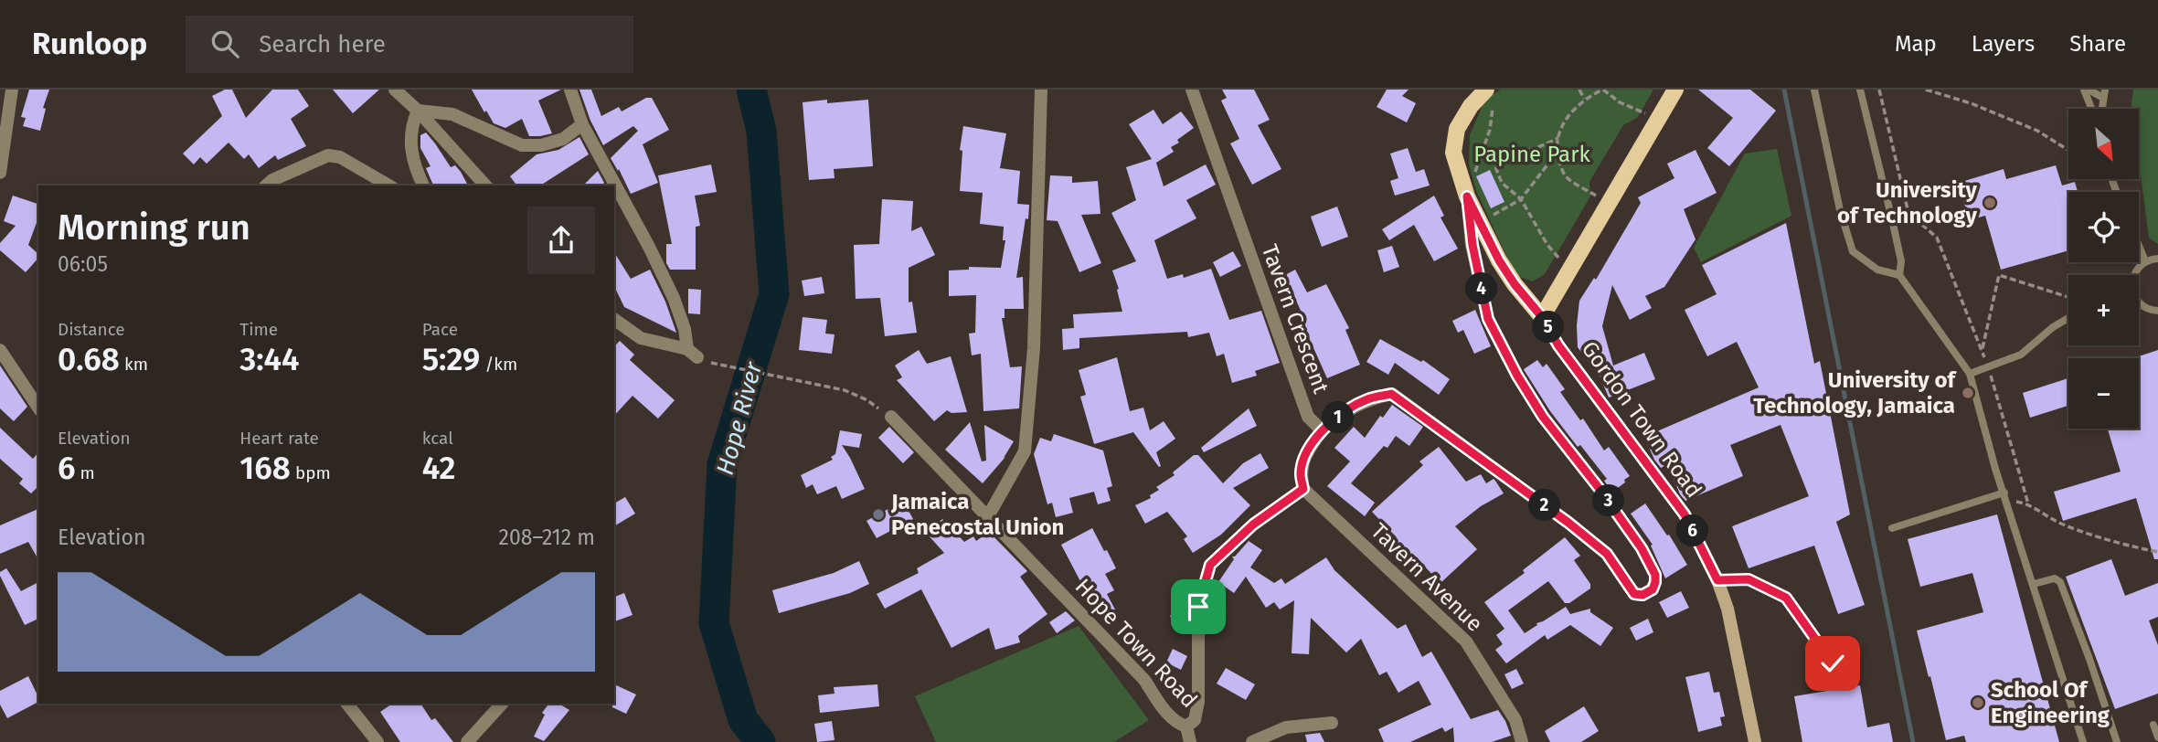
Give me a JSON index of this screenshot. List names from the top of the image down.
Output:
{
  "streets": {
    "main road": ["Gordon Town Road"],
    "street": ["Tavern Crescent", "Tavern Avenue", "Hope Town Road"]
  },
  "crossings": [
    ["Tavern Crescent", "Gordon Town Road"],
    ["Tavern Avenue", "Hope Town Road"]
  ],
  "water": ["Hope River"],
  "parks": ["Papine Park"],
  "places": [
    "University of Technology",
    "University of Technology, Jamaica",
    "Jamaica Penecostal Union",
    "School Of Engineering"
  ],
  "north": "bottom right",
  "page": {
    "header": "Runloop",
    "search": "Search here",
    "nav": ["Map", "Layers", "Share"],
    "map_buttons": ["+", "−"],
    "heading": ["Morning run", "06:05"],
    "pins": [
      "4",
      "5",
      "1",
      "3",
      "2",
      "6"
    ],
    "stats": [
      ["Distance", "0.68 km"],
      ["Time", "3:44"],
      ["Pace", "5:29 /km"],
      ["Elevation", "6 m"],
      ["Heart rate", "168 bpm"],
      ["kcal", "42"]
    ],
    "chart": ["Elevation", "208–212 m"]
  }
}
